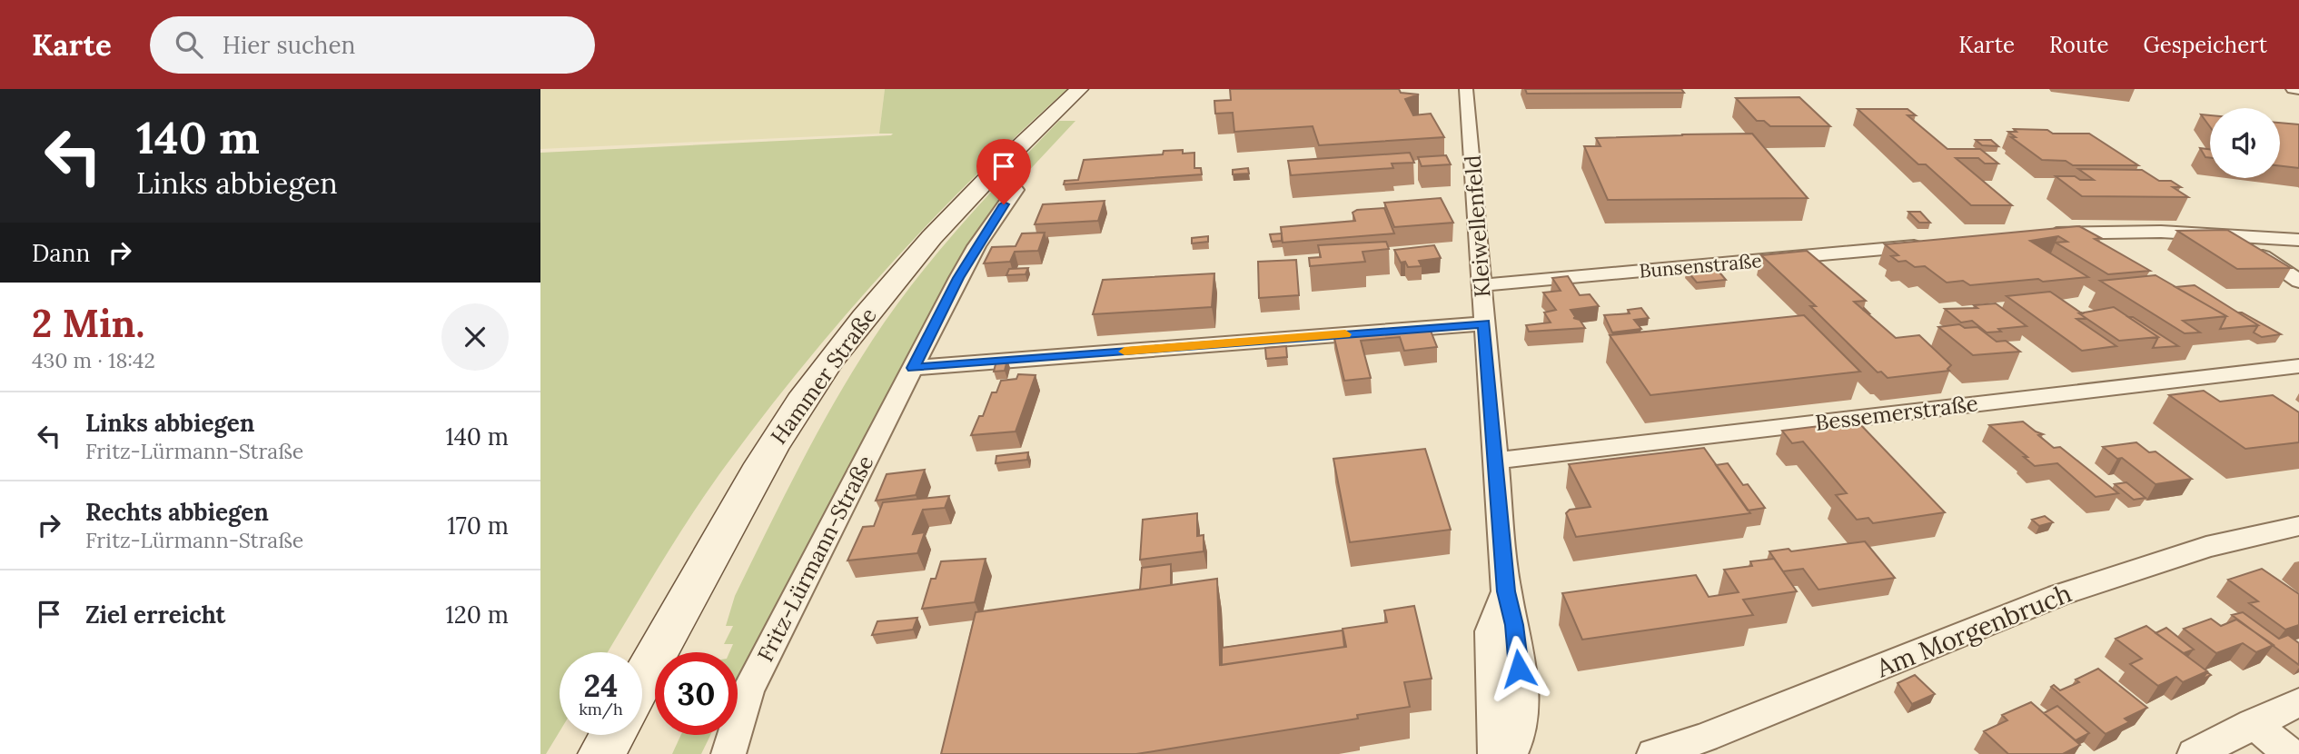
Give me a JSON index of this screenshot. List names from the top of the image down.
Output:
{
  "streets": {
    "main road": ["Hammer Straße"],
    "street": [
      "Kleiwellenfeld",
      "Bunsenstraße",
      "Bessemerstraße",
      "Fritz-Lürmann-Straße",
      "Am Morgenbruch"
    ]
  },
  "crossings": [
    ["Kleiwellenfeld", "Bunsenstraße"],
    ["Kleiwellenfeld", "Bessemerstraße"]
  ],
  "page": {
    "header": "Karte",
    "search": "Hier suchen",
    "nav": ["Karte", "Route", "Gespeichert"],
    "turn": ["140 m", "Links abbiegen"],
    "then": "Dann",
    "heading": ["2 Min.", "430 m · 18:42"],
    "list": [
      {
        "name": "Links abbiegen",
        "note": "Fritz-Lürmann-Straße",
        "value": "140 m"
      },
      {
        "name": "Rechts abbiegen",
        "note": "Fritz-Lürmann-Straße",
        "value": "170 m"
      },
      {
        "name": "Ziel erreicht",
        "value": "120 m"
      }
    ],
    "speed": "24 km/h",
    "limit": "30"
  }
}
